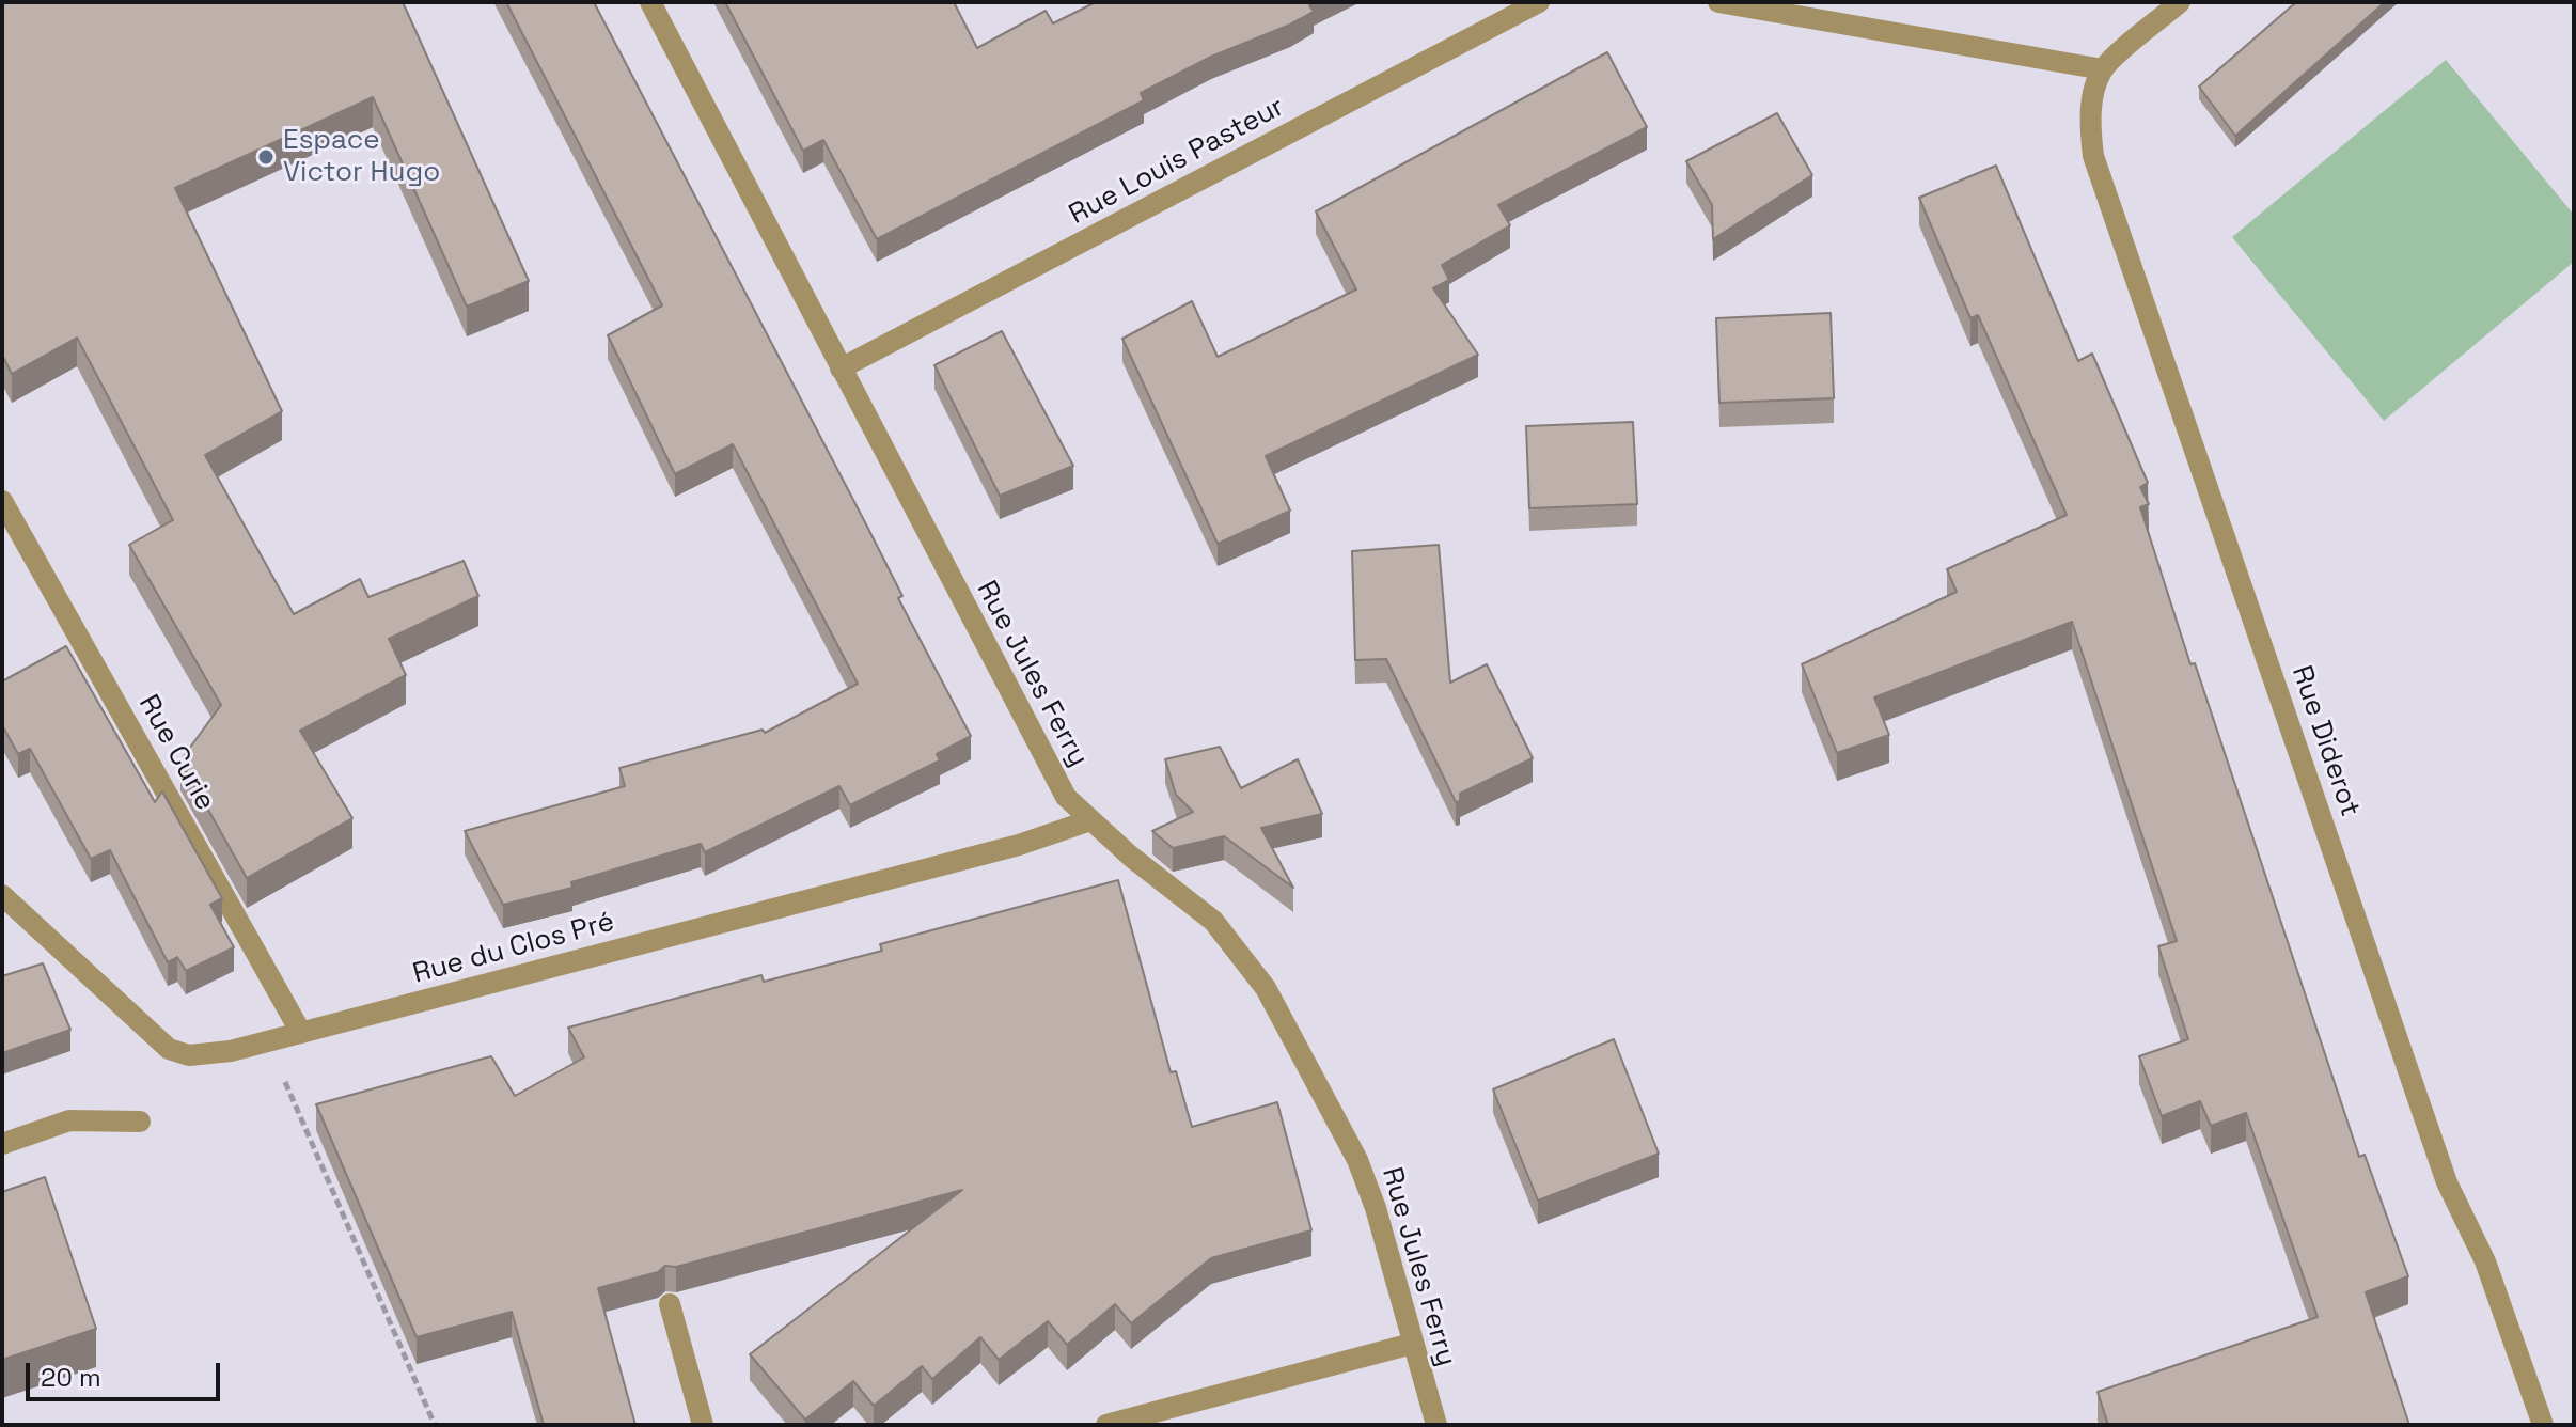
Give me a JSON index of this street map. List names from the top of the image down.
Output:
{
  "streets": {
    "street": [
      "Rue Louis Pasteur",
      "Rue Jules Ferry",
      "Rue Diderot",
      "Rue Curie",
      "Rue du Clos Pré"
    ]
  },
  "crossings": [
    ["Rue Louis Pasteur", "Rue Jules Ferry"],
    ["Rue Jules Ferry", "Rue du Clos Pré"],
    ["Rue Curie", "Rue du Clos Pré"]
  ],
  "places": ["Espace Victor Hugo"],
  "scale_bar": "20 m"
}
